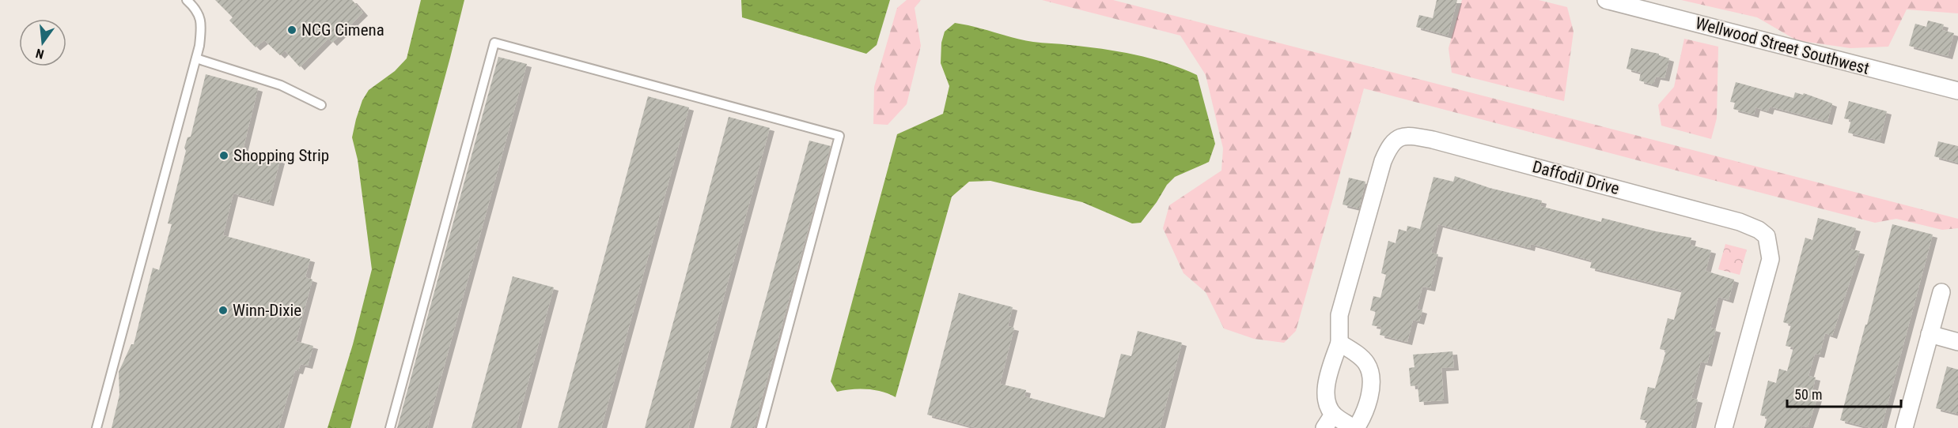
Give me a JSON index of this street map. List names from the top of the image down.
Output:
{
  "streets": {
    "street": ["Wellwood Street Southwest", "Daffodil Drive"]
  },
  "places": ["NCG Cimena", "Shopping Strip", "Winn-Dixie"],
  "scale_bar": "50 m",
  "north": "bottom"
}
